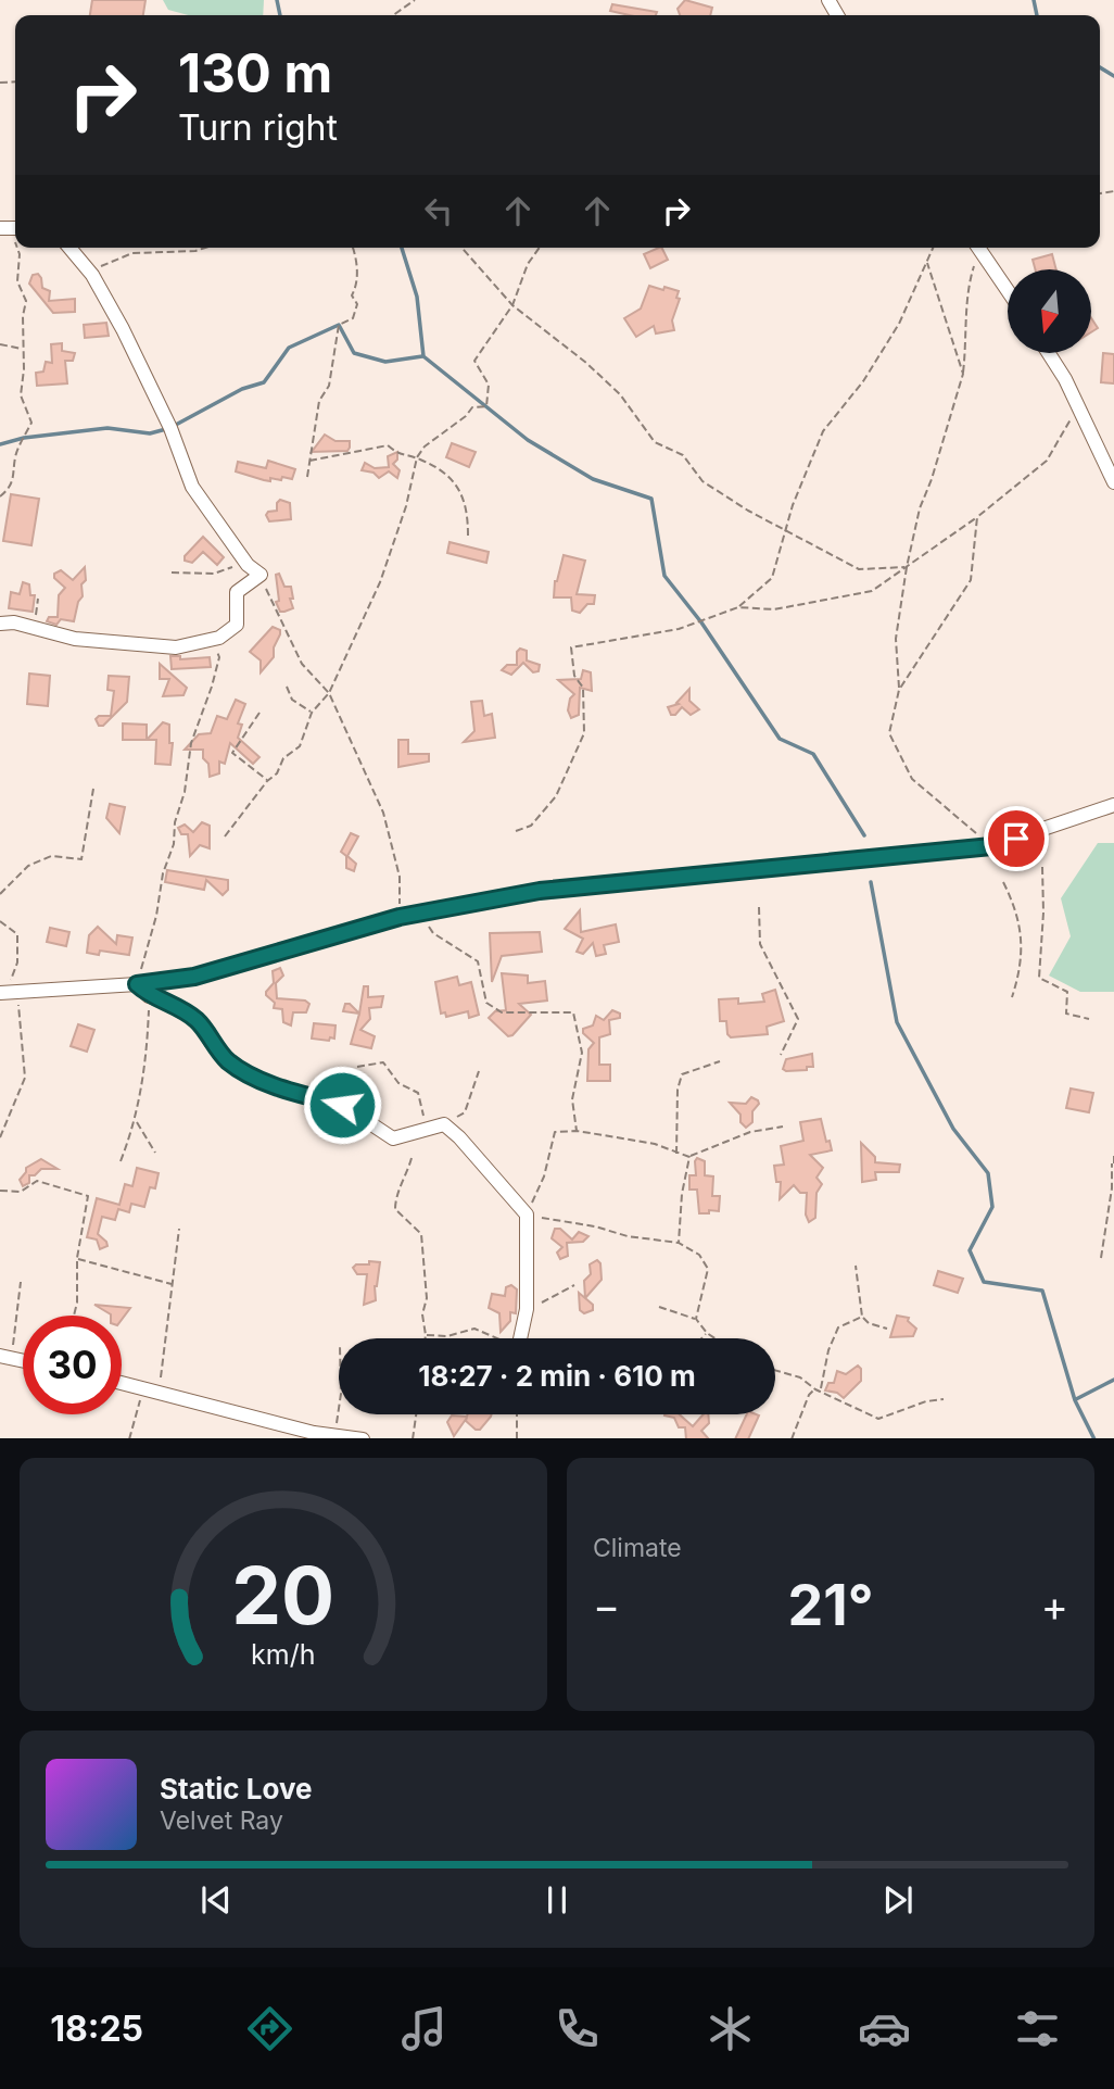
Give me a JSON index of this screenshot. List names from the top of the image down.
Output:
{
  "north": "bottom",
  "page": {
    "turn": ["130 m", "Turn right"],
    "limit": "30",
    "trip": "18:27 · 2 min · 610 m",
    "tile": "Climate",
    "heat": ["−", "21°", "+"],
    "song": ["Static Love", "Velvet Ray"],
    "tabs": "18:25",
    "gauge": ["20", "km/h"]
  }
}
